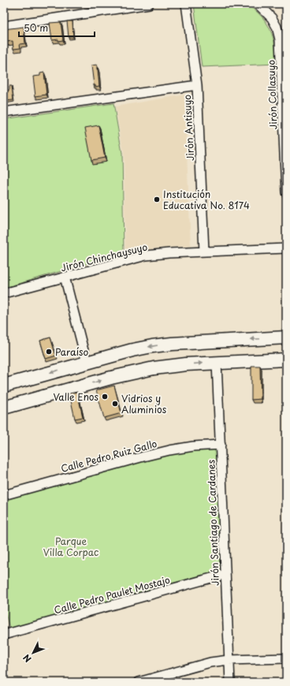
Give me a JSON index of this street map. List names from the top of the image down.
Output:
{
  "streets": {
    "street": [
      "Jirón Collasuyo",
      "Jirón Antisuyo",
      "Jirón Chinchaysuyo",
      "Calle Pedro Ruiz Gallo",
      "Jirón Santiago de Cardanes",
      "Calle Pedro Paulet Mostajo"
    ]
  },
  "crossings": [
    ["Jirón Antisuyo", "Jirón Chinchaysuyo"],
    ["Calle Pedro Ruiz Gallo", "Jirón Santiago de Cardanes"],
    ["Jirón Santiago de Cardanes", "Calle Pedro Paulet Mostajo"]
  ],
  "parks": ["Parque Villa Corpac"],
  "places": [
    "Institución Educativa No. 8174",
    "Paraíso",
    "Valle Enos",
    "Vidrios y Aluminios"
  ],
  "scale_bar": "50 m",
  "north": "bottom left"
}
